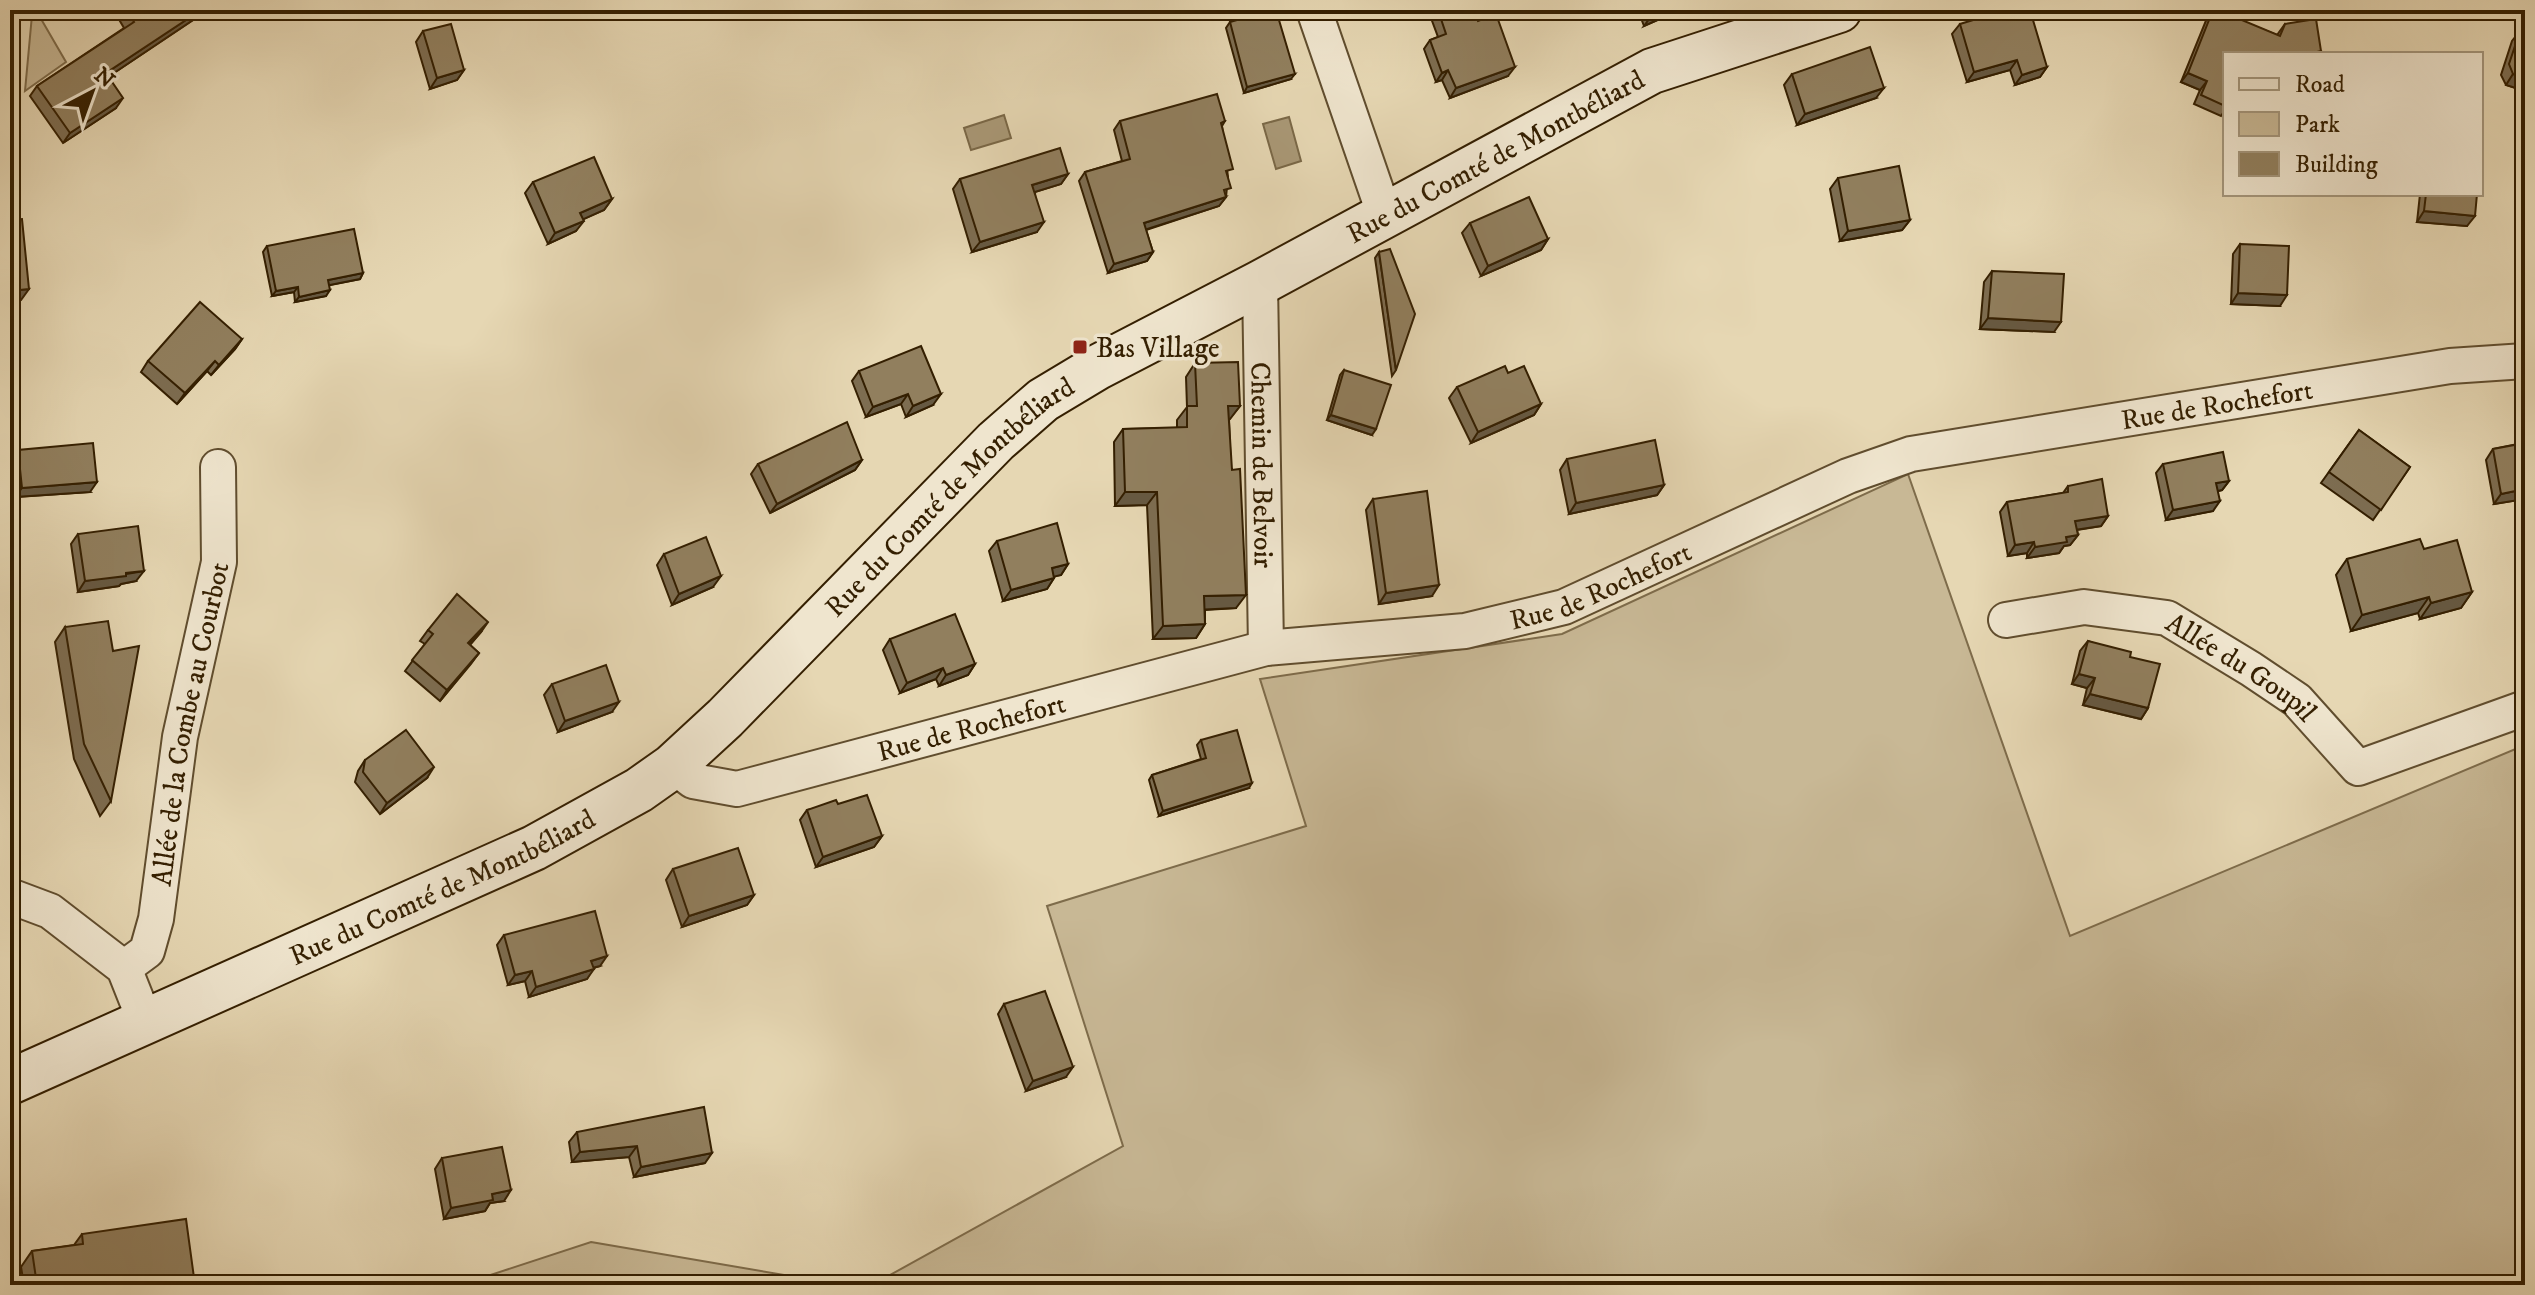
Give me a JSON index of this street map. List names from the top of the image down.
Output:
{
  "streets": {
    "street": [
      "Rue du Comté de Montbéliard",
      "Rue de Rochefort",
      "Chemin de Belvoir",
      "Allée du Goupil",
      "Allée de la Combe au Courbot"
    ]
  },
  "crossings": [
    ["Rue du Comté de Montbéliard", "Rue de Rochefort"],
    ["Rue du Comté de Montbéliard", "Chemin de Belvoir"],
    ["Rue de Rochefort", "Chemin de Belvoir"]
  ],
  "places": {
    "transit": ["Bas Village"]
  },
  "legend": ["Road", "Park", "Building"],
  "north": "top right"
}
